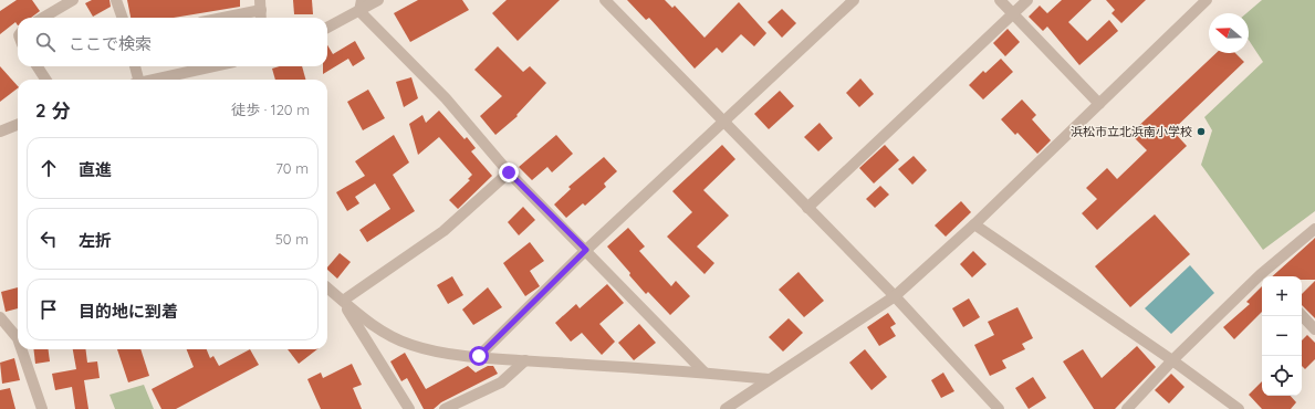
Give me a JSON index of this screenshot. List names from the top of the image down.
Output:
{
  "places": ["浜松市立北浜南小学校"],
  "north": "left",
  "page": {
    "search": "ここで検索",
    "heading": ["2 分", "徒歩 · 120 m"],
    "list": [
      ["直進", "70 m"],
      ["左折", "50 m"],
      "目的地に到着"
    ],
    "map_buttons": ["+", "−"]
  }
}
